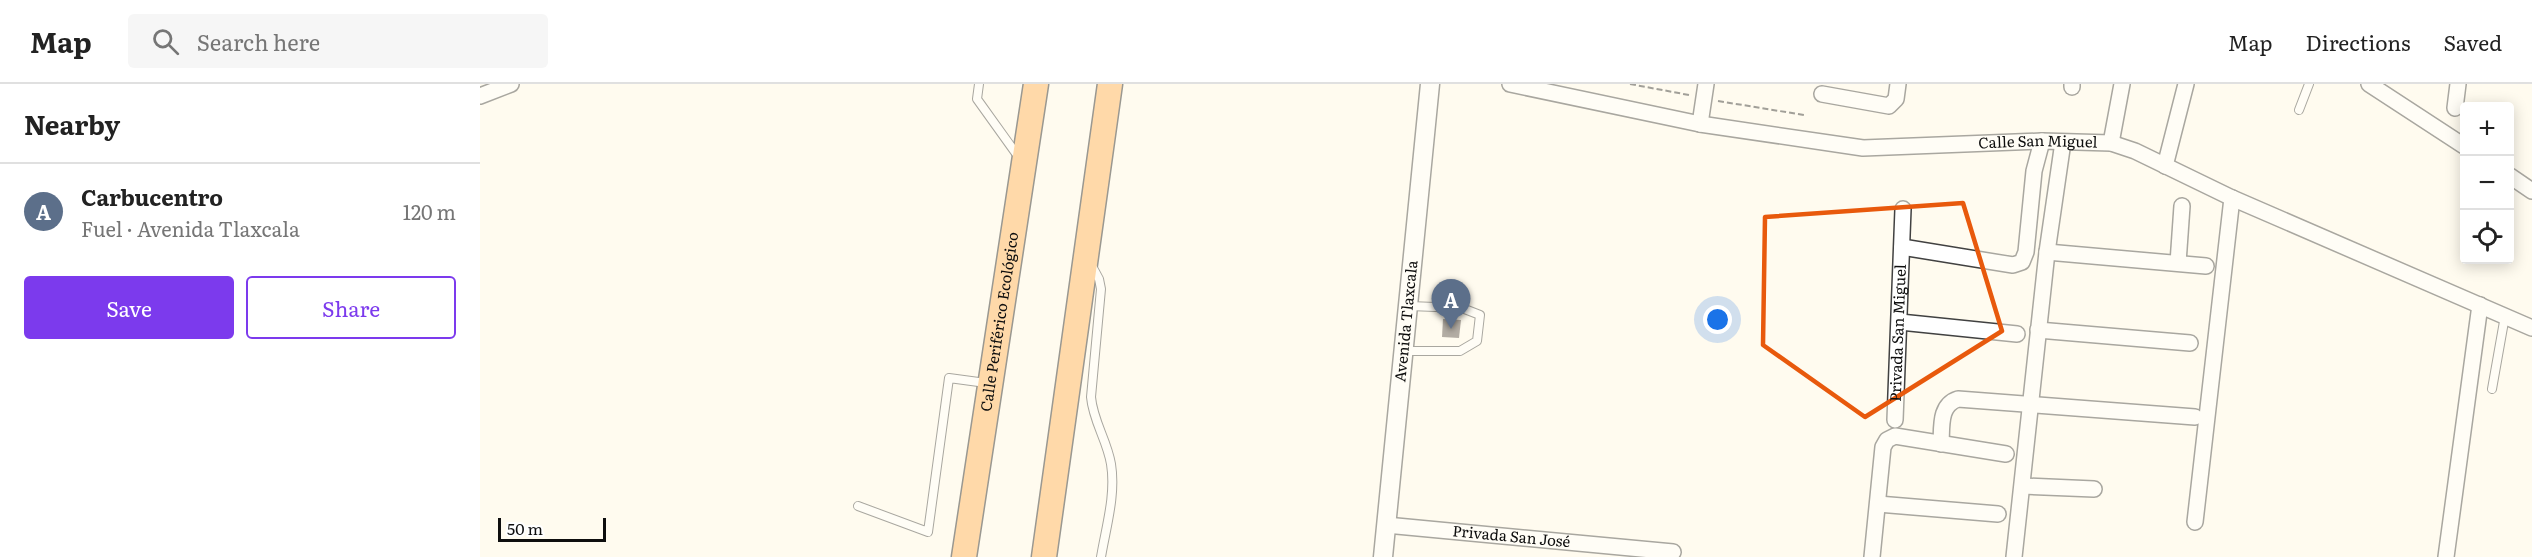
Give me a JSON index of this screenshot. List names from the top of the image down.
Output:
{
  "streets": {
    "highway": ["Calle Periférico Ecológico"],
    "street": [
      "Calle San Miguel",
      "Avenida Tlaxcala",
      "Privada San Miguel",
      "Privada San José"
    ]
  },
  "crossings": [
    ["Calle San Miguel", "Privada San Miguel"],
    ["Avenida Tlaxcala", "Privada San José"]
  ],
  "scale_bar": "50 m",
  "page": {
    "header": "Map",
    "search": "Search here",
    "nav": ["Map", "Directions", "Saved"],
    "heading": "Nearby",
    "map_buttons": ["+", "−"],
    "list": [
      {
        "mark": "A",
        "name": "Carbucentro",
        "note": "Fuel · Avenida Tlaxcala",
        "value": "120 m"
      }
    ],
    "buttons": ["Save", "Share"],
    "pins": "A",
    "scale": "50 m"
  }
}
